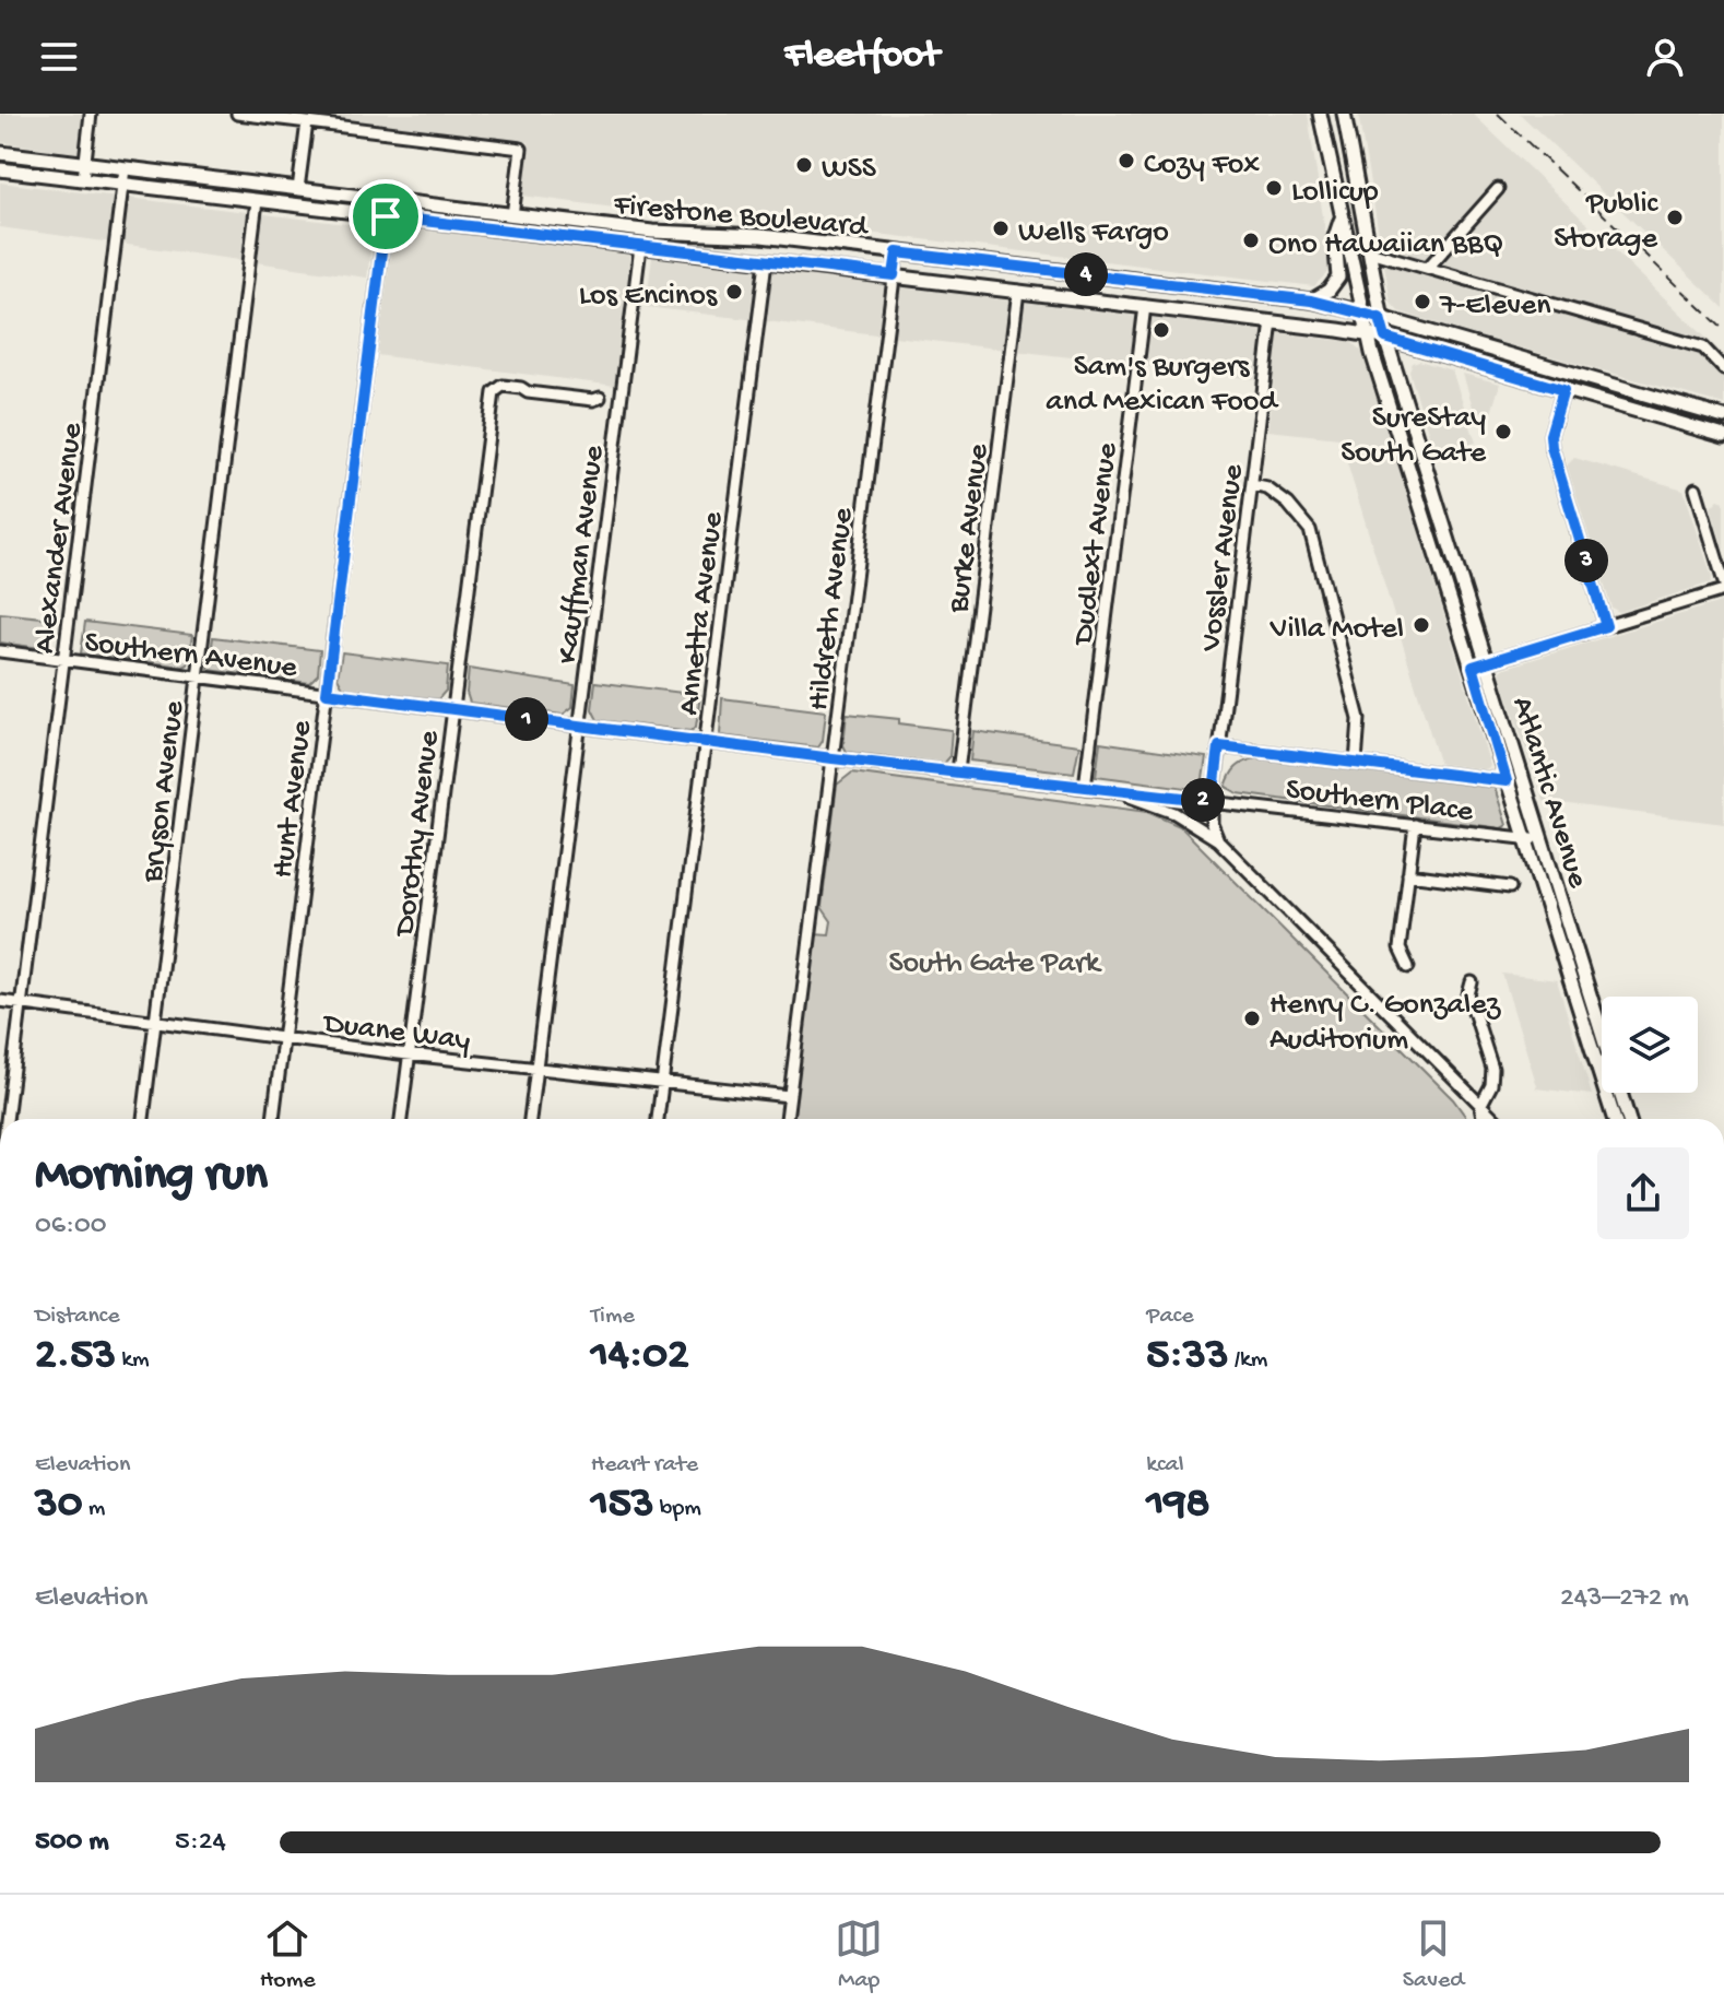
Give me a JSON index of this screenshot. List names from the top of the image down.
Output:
{
  "streets": {
    "main road": ["Firestone Boulevard", "Atlantic Avenue"],
    "street": [
      "Burke Avenue",
      "Alexander Avenue",
      "Dudlext Avenue",
      "Kauffman Avenue",
      "Vossler Avenue",
      "Hildreth Avenue",
      "Annetta Avenue",
      "Southern Avenue",
      "Bryson Avenue",
      "Southern Place",
      "Hunt Avenue",
      "Dorothy Avenue",
      "Duane Way"
    ]
  },
  "crossings": [
    ["Firestone Boulevard", "Burke Avenue"],
    ["Firestone Boulevard", "Alexander Avenue"],
    ["Firestone Boulevard", "Dudlext Avenue"],
    ["Firestone Boulevard", "Kauffman Avenue"],
    ["Firestone Boulevard", "Vossler Avenue"],
    ["Firestone Boulevard", "Hildreth Avenue"],
    ["Firestone Boulevard", "Annetta Avenue"],
    ["Firestone Boulevard", "Bryson Avenue"],
    ["Firestone Boulevard", "Atlantic Avenue"],
    ["Firestone Boulevard", "Hunt Avenue"],
    ["Burke Avenue", "Southern Avenue"],
    ["Alexander Avenue", "Southern Avenue"],
    ["Alexander Avenue", "Duane Way"],
    ["Dudlext Avenue", "Southern Avenue"],
    ["Kauffman Avenue", "Southern Avenue"],
    ["Kauffman Avenue", "Dorothy Avenue"],
    ["Kauffman Avenue", "Duane Way"],
    ["Vossler Avenue", "Southern Avenue"],
    ["Vossler Avenue", "Southern Place"],
    ["Hildreth Avenue", "Southern Avenue"],
    ["Hildreth Avenue", "Duane Way"],
    ["Annetta Avenue", "Southern Avenue"],
    ["Annetta Avenue", "Duane Way"],
    ["Southern Avenue", "Bryson Avenue"],
    ["Southern Avenue", "Southern Place"],
    ["Southern Avenue", "Hunt Avenue"],
    ["Southern Avenue", "Dorothy Avenue"],
    ["Bryson Avenue", "Duane Way"],
    ["Atlantic Avenue", "Southern Place"],
    ["Hunt Avenue", "Duane Way"],
    ["Dorothy Avenue", "Duane Way"]
  ],
  "parks": ["South Gate Park"],
  "places": [
    "Cozy Fox",
    "WSS",
    "Lollicup",
    "Public Storage",
    "Wells Fargo",
    "Ono Hawaiian BBQ",
    "Los Encinos",
    "7-Eleven",
    "Sam's Burgers and Mexican Food",
    "SureStay South Gate",
    "Villa Motel",
    "Henry C. Gonzalez Auditorium"
  ],
  "page": {
    "header": "Fleetfoot",
    "pins": [
      "4",
      "3",
      "1",
      "2"
    ],
    "heading": ["Morning run", "06:00"],
    "stats": [
      ["Distance", "2.53 km"],
      ["Time", "14:02"],
      ["Pace", "5:33 /km"],
      ["Elevation", "30 m"],
      ["Heart rate", "153 bpm"],
      ["kcal", "198"]
    ],
    "chart": ["Elevation", "243–272 m"],
    "list": [
      {
        "name": "500 m",
        "note": "5:24"
      }
    ],
    "tabs": ["Home", "Map", "Saved"]
  }
}
